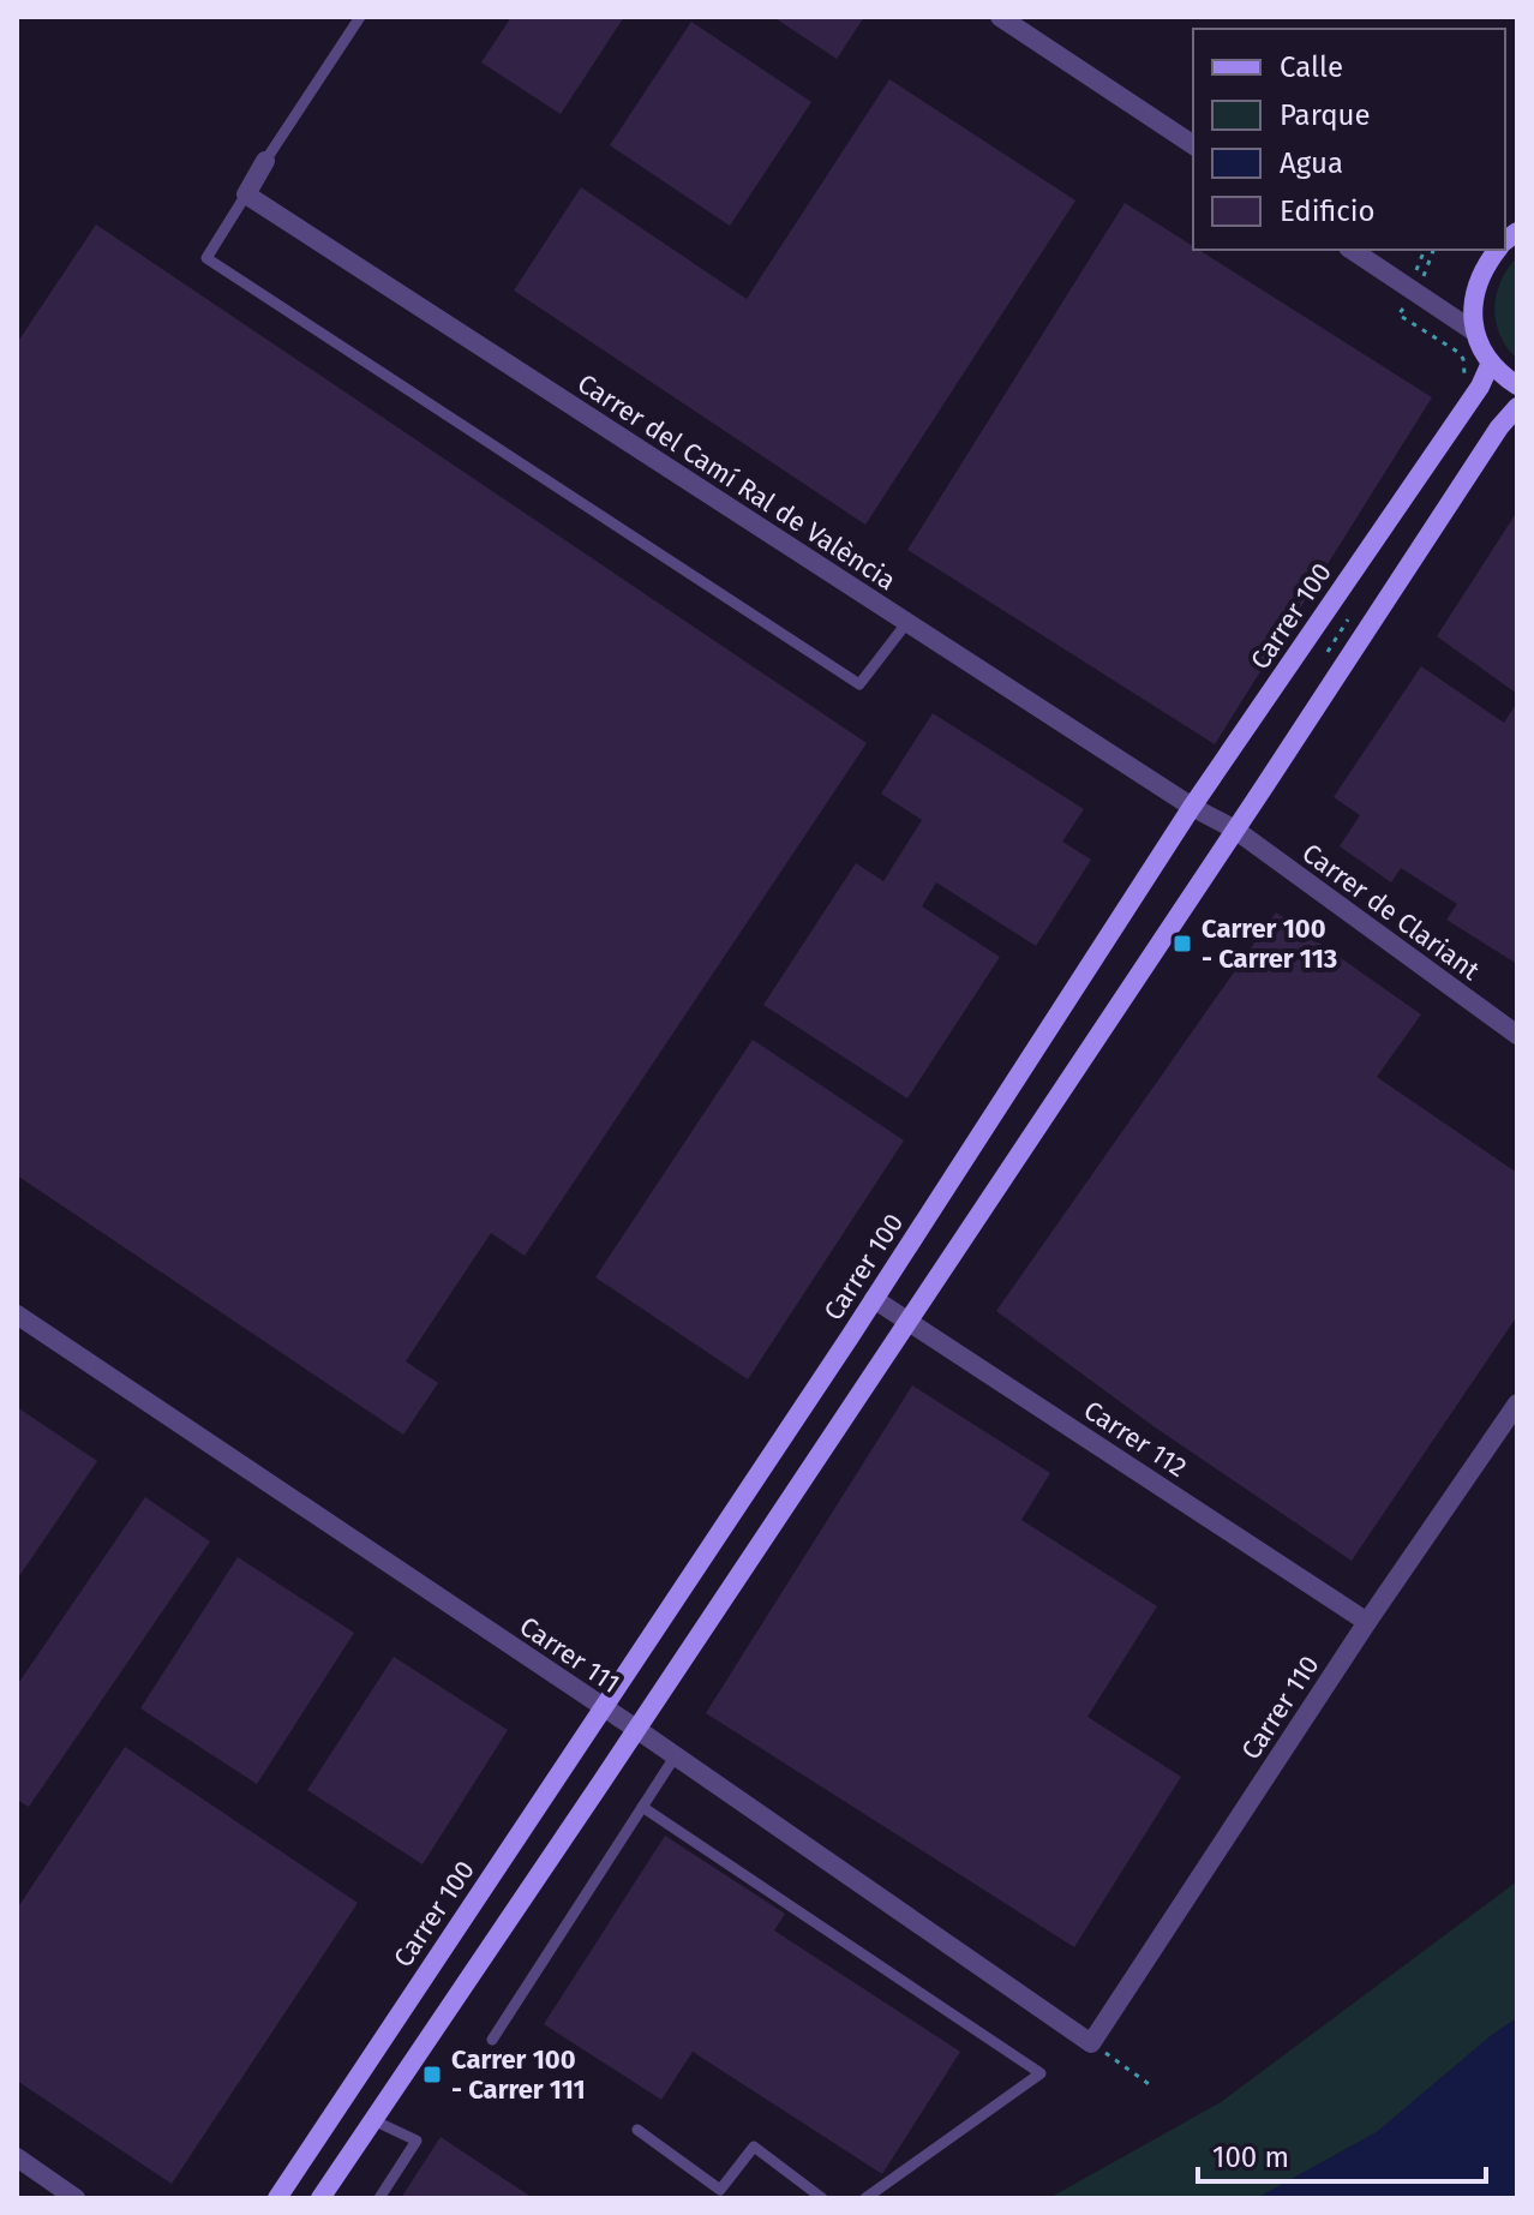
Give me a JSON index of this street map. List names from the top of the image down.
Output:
{
  "streets": {
    "street": [
      "Carrer del Camí Ral de València",
      "Carrer 100",
      "Carrer de Clariant",
      "Carrer 112",
      "Carrer 111",
      "Carrer 110"
    ]
  },
  "crossings": [
    ["Carrer del Camí Ral de València", "Carrer 100"],
    ["Carrer del Camí Ral de València", "Carrer de Clariant"],
    ["Carrer 100", "Carrer 112"],
    ["Carrer 100", "Carrer 111"],
    ["Carrer 112", "Carrer 110"],
    ["Carrer 111", "Carrer 110"]
  ],
  "places": {
    "transit": ["Carrer 100 - Carrer 113", "Carrer 100 - Carrer 111"]
  },
  "legend": [
    "Calle",
    "Parque",
    "Agua",
    "Edificio"
  ],
  "scale_bar": "100 m"
}
